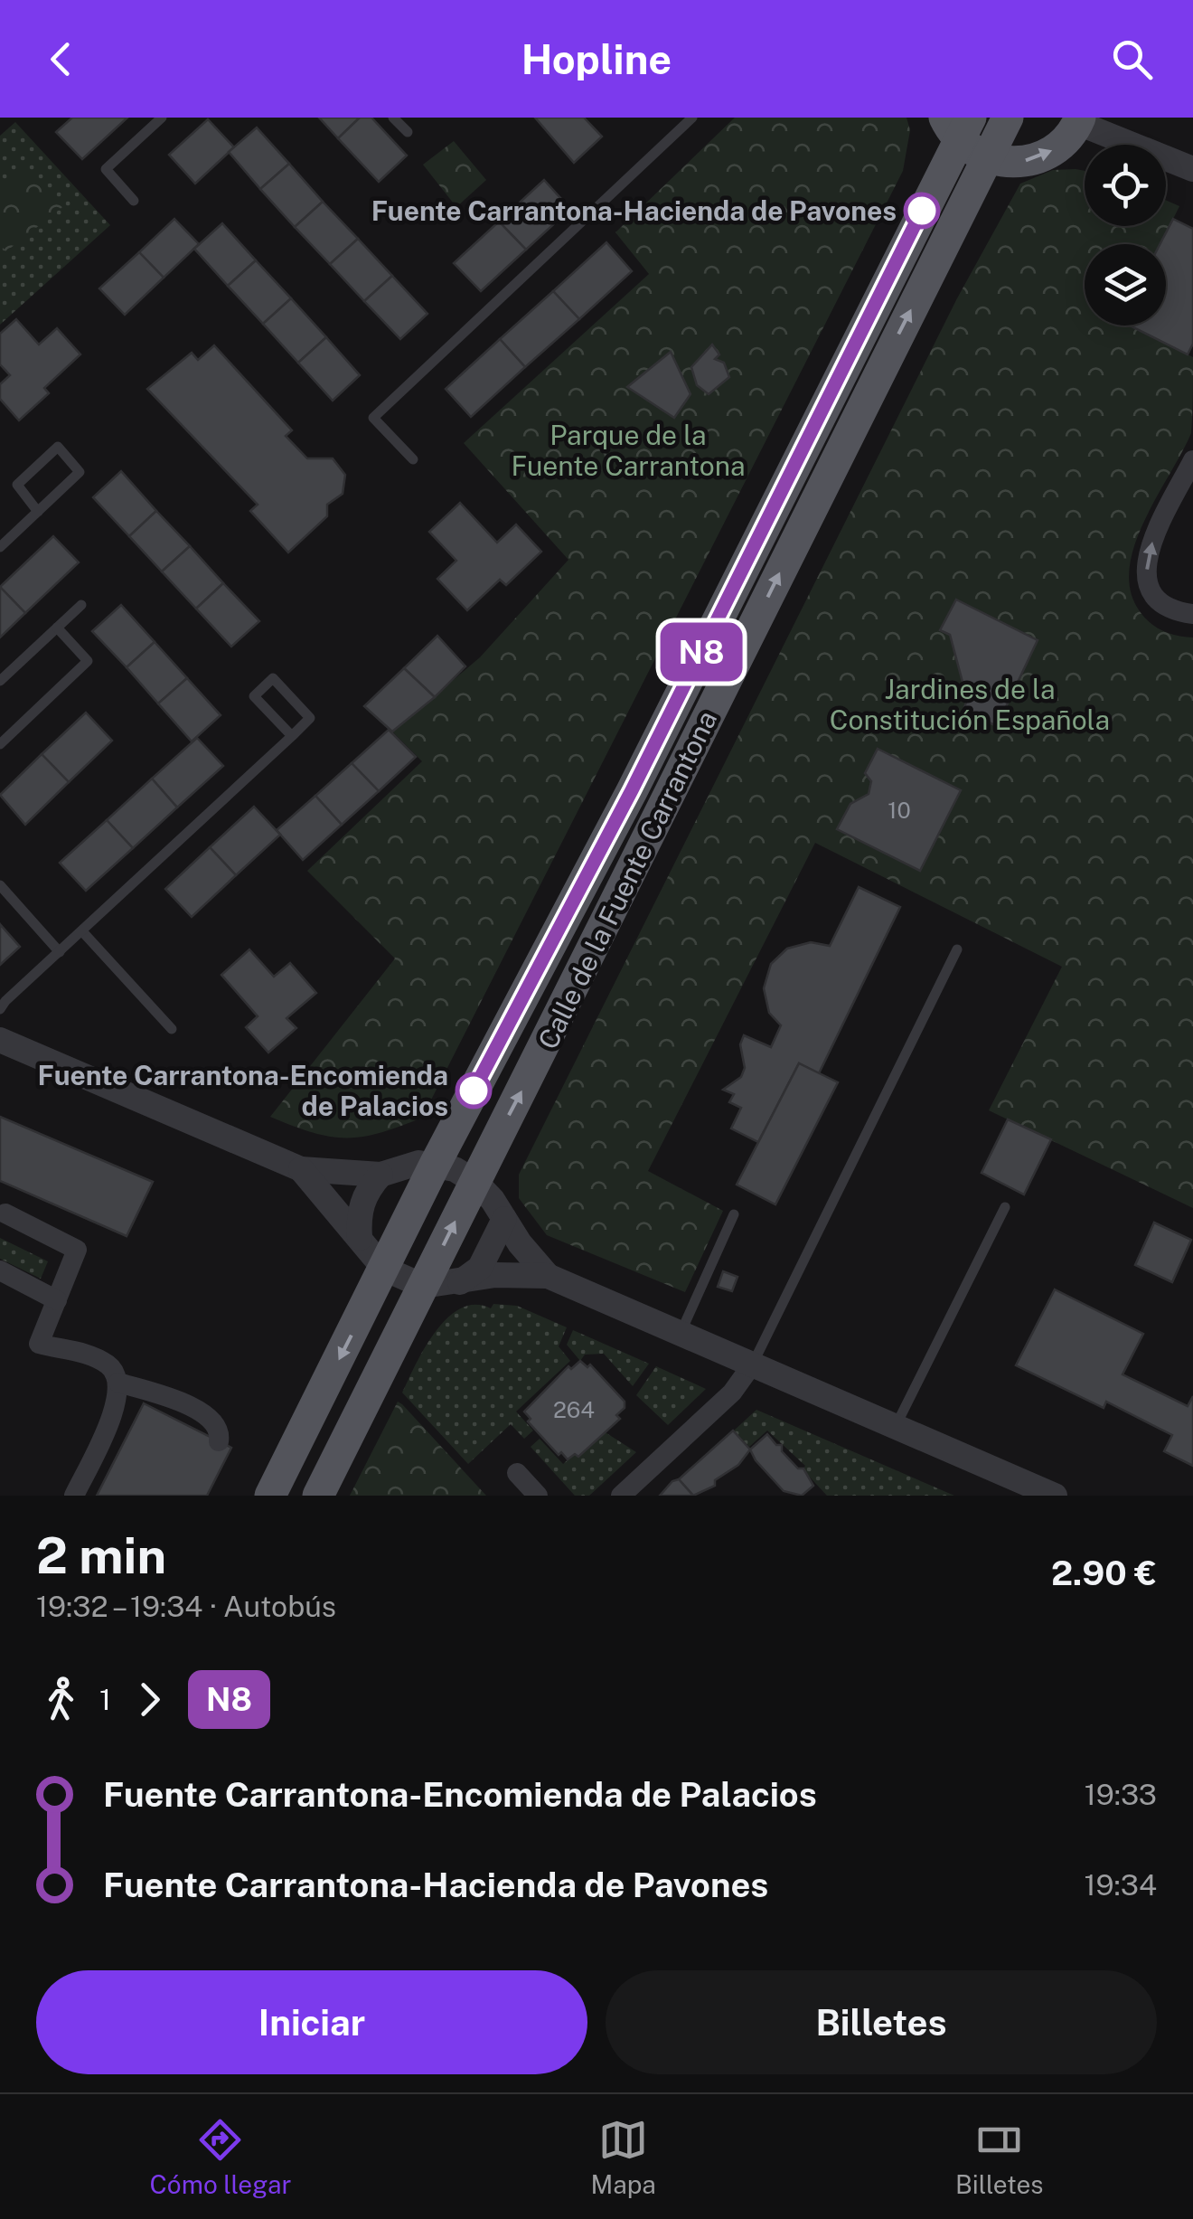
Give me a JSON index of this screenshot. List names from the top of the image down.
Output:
{
  "streets": {
    "main road": ["Calle de la Fuente Carrantona"]
  },
  "parks": ["Parque de la Fuente Carrantona", "Jardines de la Constitución Española"],
  "places": ["Fuente Carrantona-Hacienda de Pavones", "Fuente Carrantona-Encomienda de Palacios"],
  "lines": ["bus line N8"],
  "house_numbers": ["10", "264"],
  "page": {
    "header": "Hopline",
    "on_map": "N8",
    "heading": ["2 min", "19:32 – 19:34 · Autobús", "2.90 €"],
    "legs": ["1", "N8"],
    "list": [
      {
        "name": "Fuente Carrantona-Encomienda de Palacios",
        "value": "19:33"
      },
      {
        "name": "Fuente Carrantona-Hacienda de Pavones",
        "value": "19:34"
      }
    ],
    "buttons": ["Iniciar", "Billetes"],
    "tabs": ["Cómo llegar", "Mapa", "Billetes"]
  }
}
